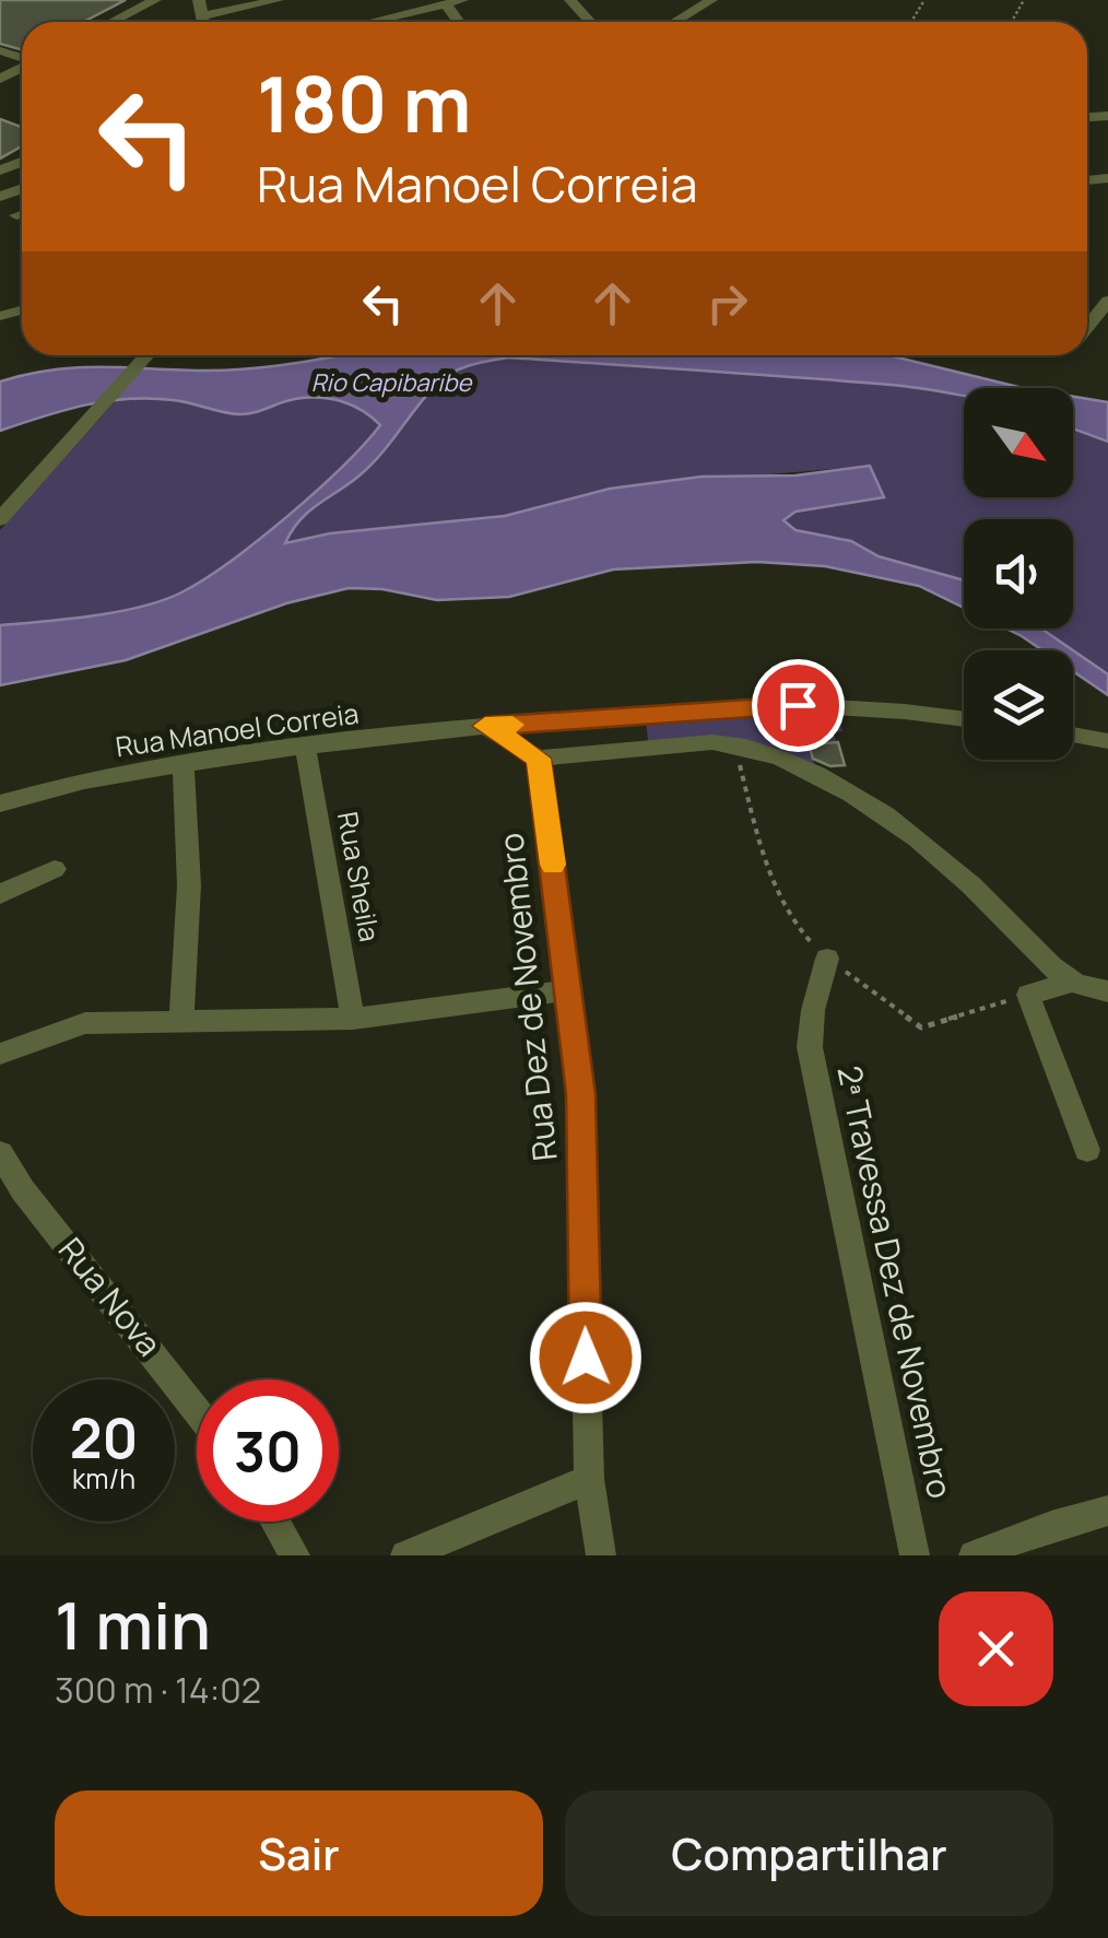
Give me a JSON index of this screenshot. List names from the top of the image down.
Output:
{
  "streets": {
    "street": [
      "Rua Manoel Correia",
      "Rua Sheila",
      "Rua Dez de Novembro",
      "2ª Travessa Dez de Novembro",
      "Rua Nova"
    ]
  },
  "crossings": [
    ["Rua Manoel Correia", "Rua Sheila"]
  ],
  "water": ["Rio Capibaribe"],
  "north": "bottom right",
  "page": {
    "turn": ["180 m", "Rua Manoel Correia"],
    "speed": "20 km/h",
    "limit": "30",
    "heading": ["1 min", "300 m · 14:02"],
    "buttons": ["Sair", "Compartilhar"]
  }
}
